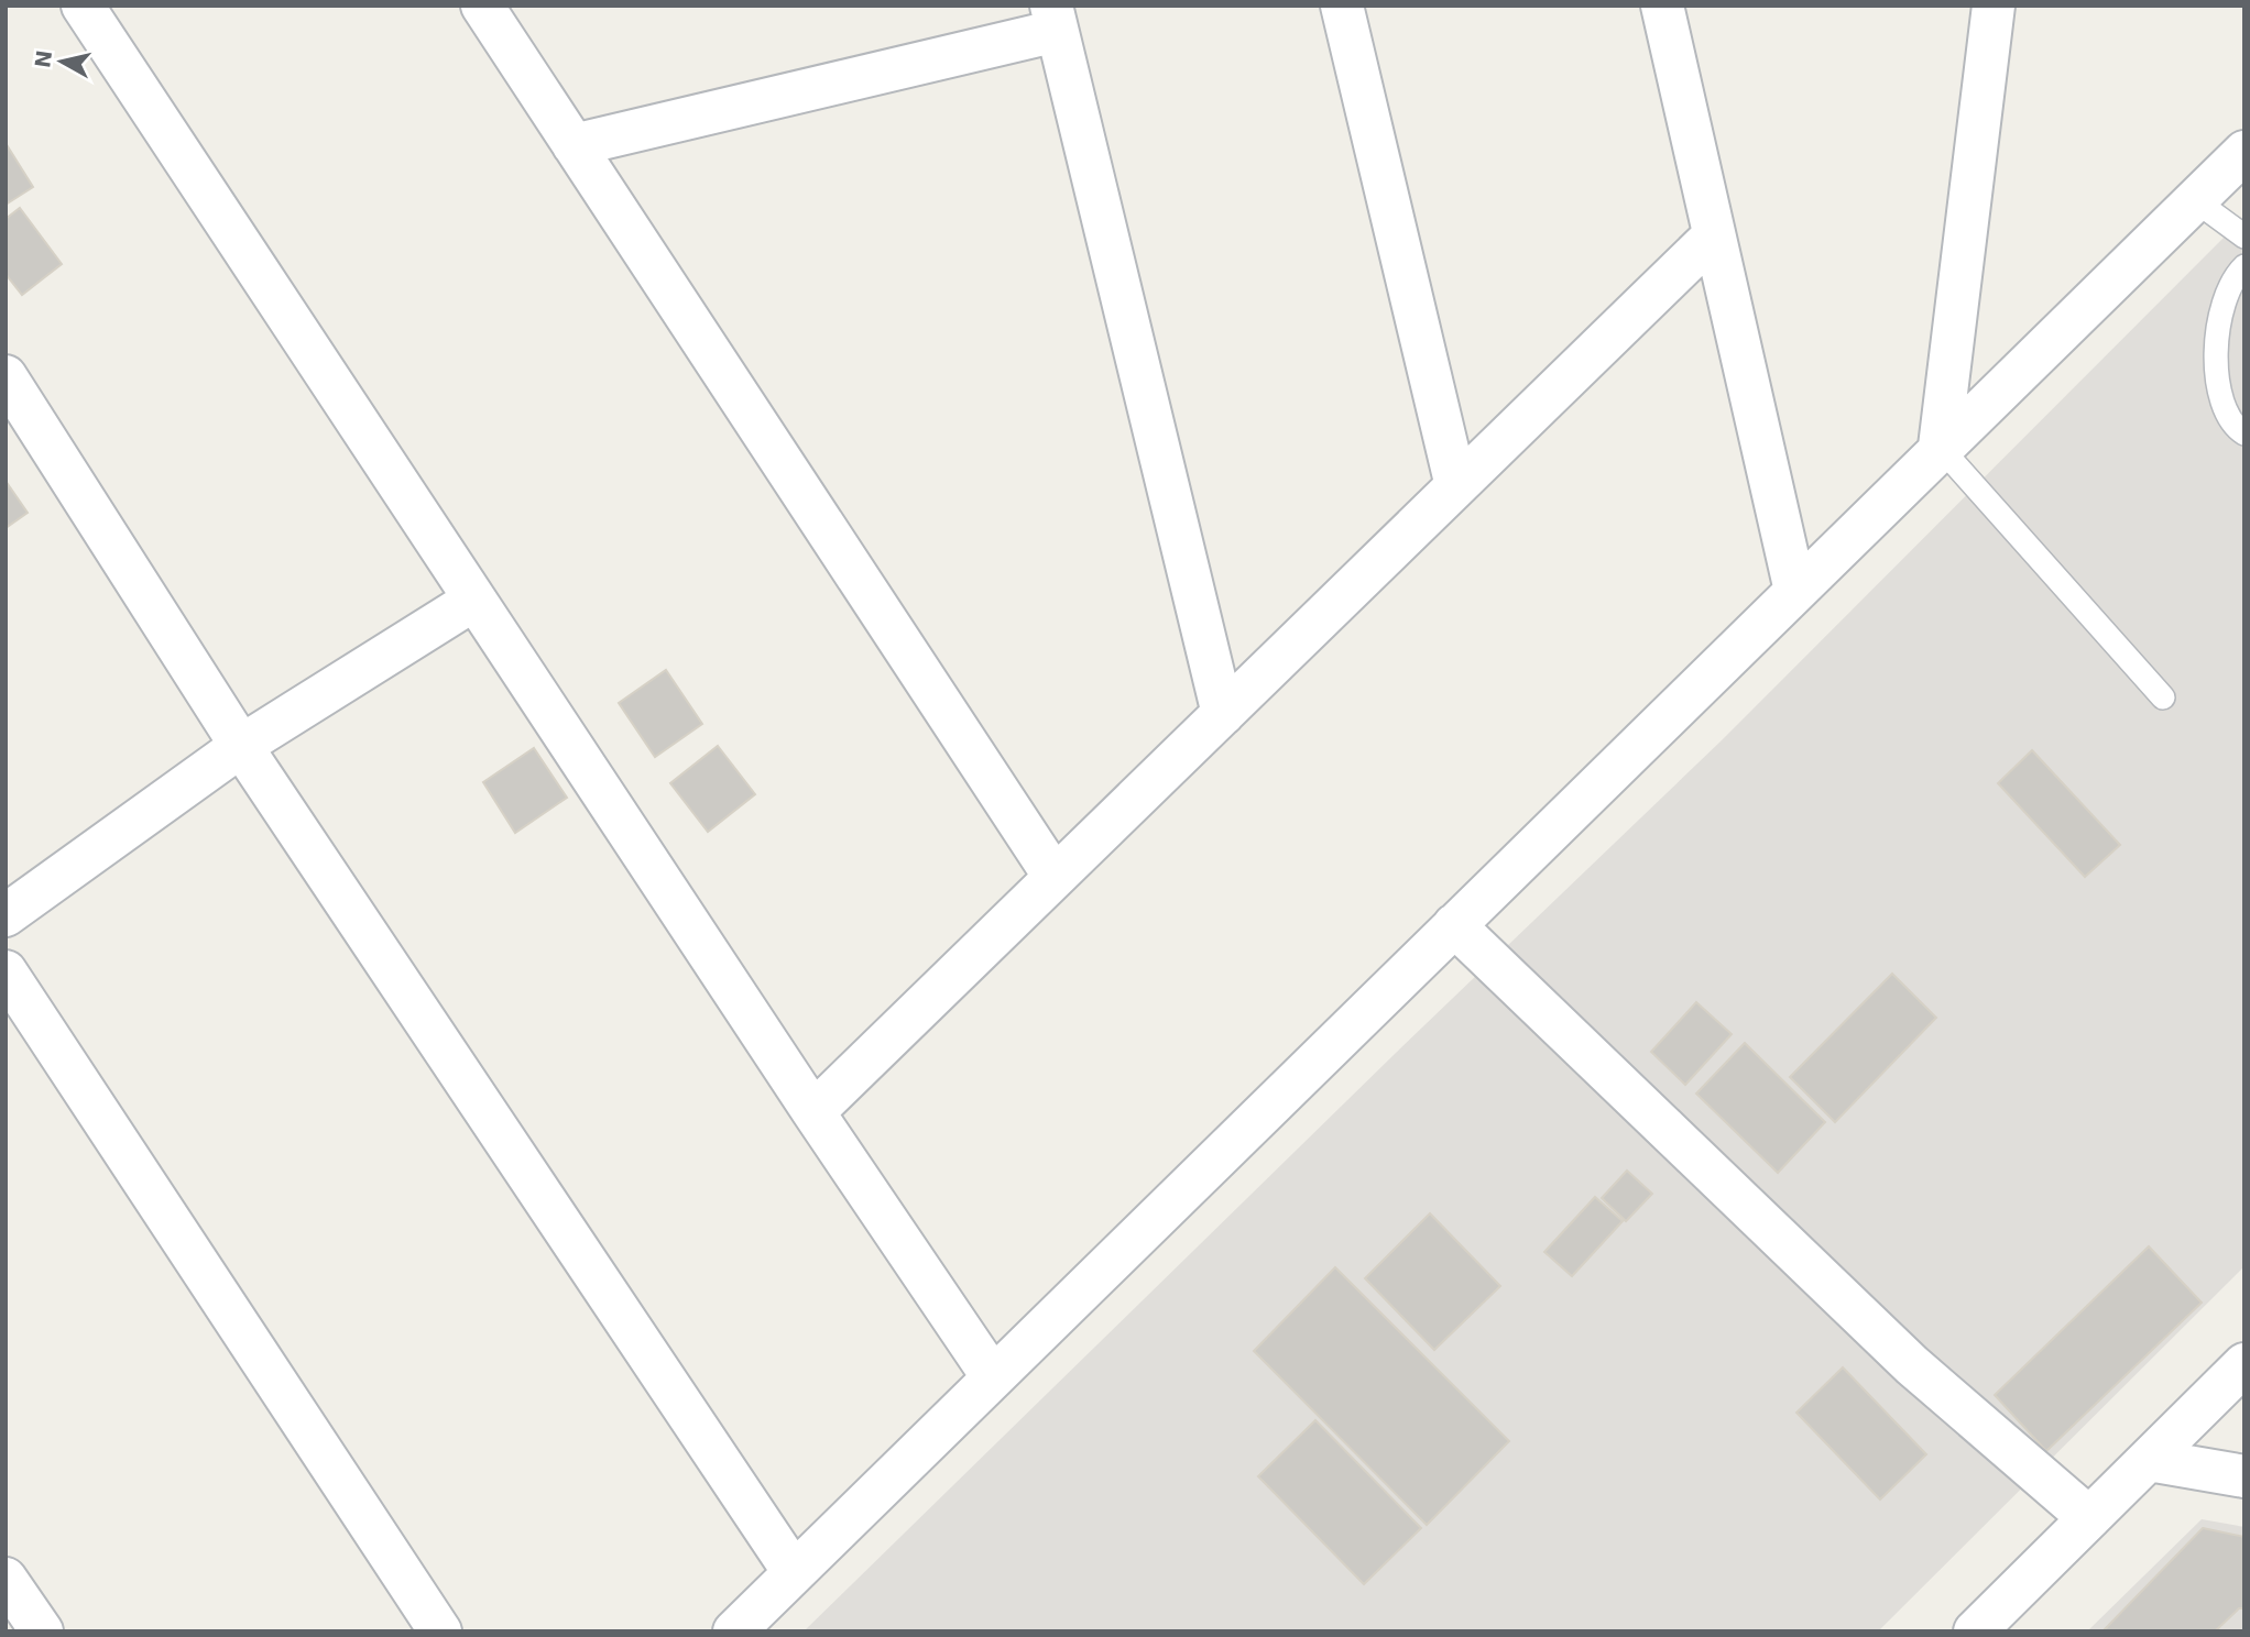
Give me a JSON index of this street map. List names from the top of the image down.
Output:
{
  "north": "left"
}
